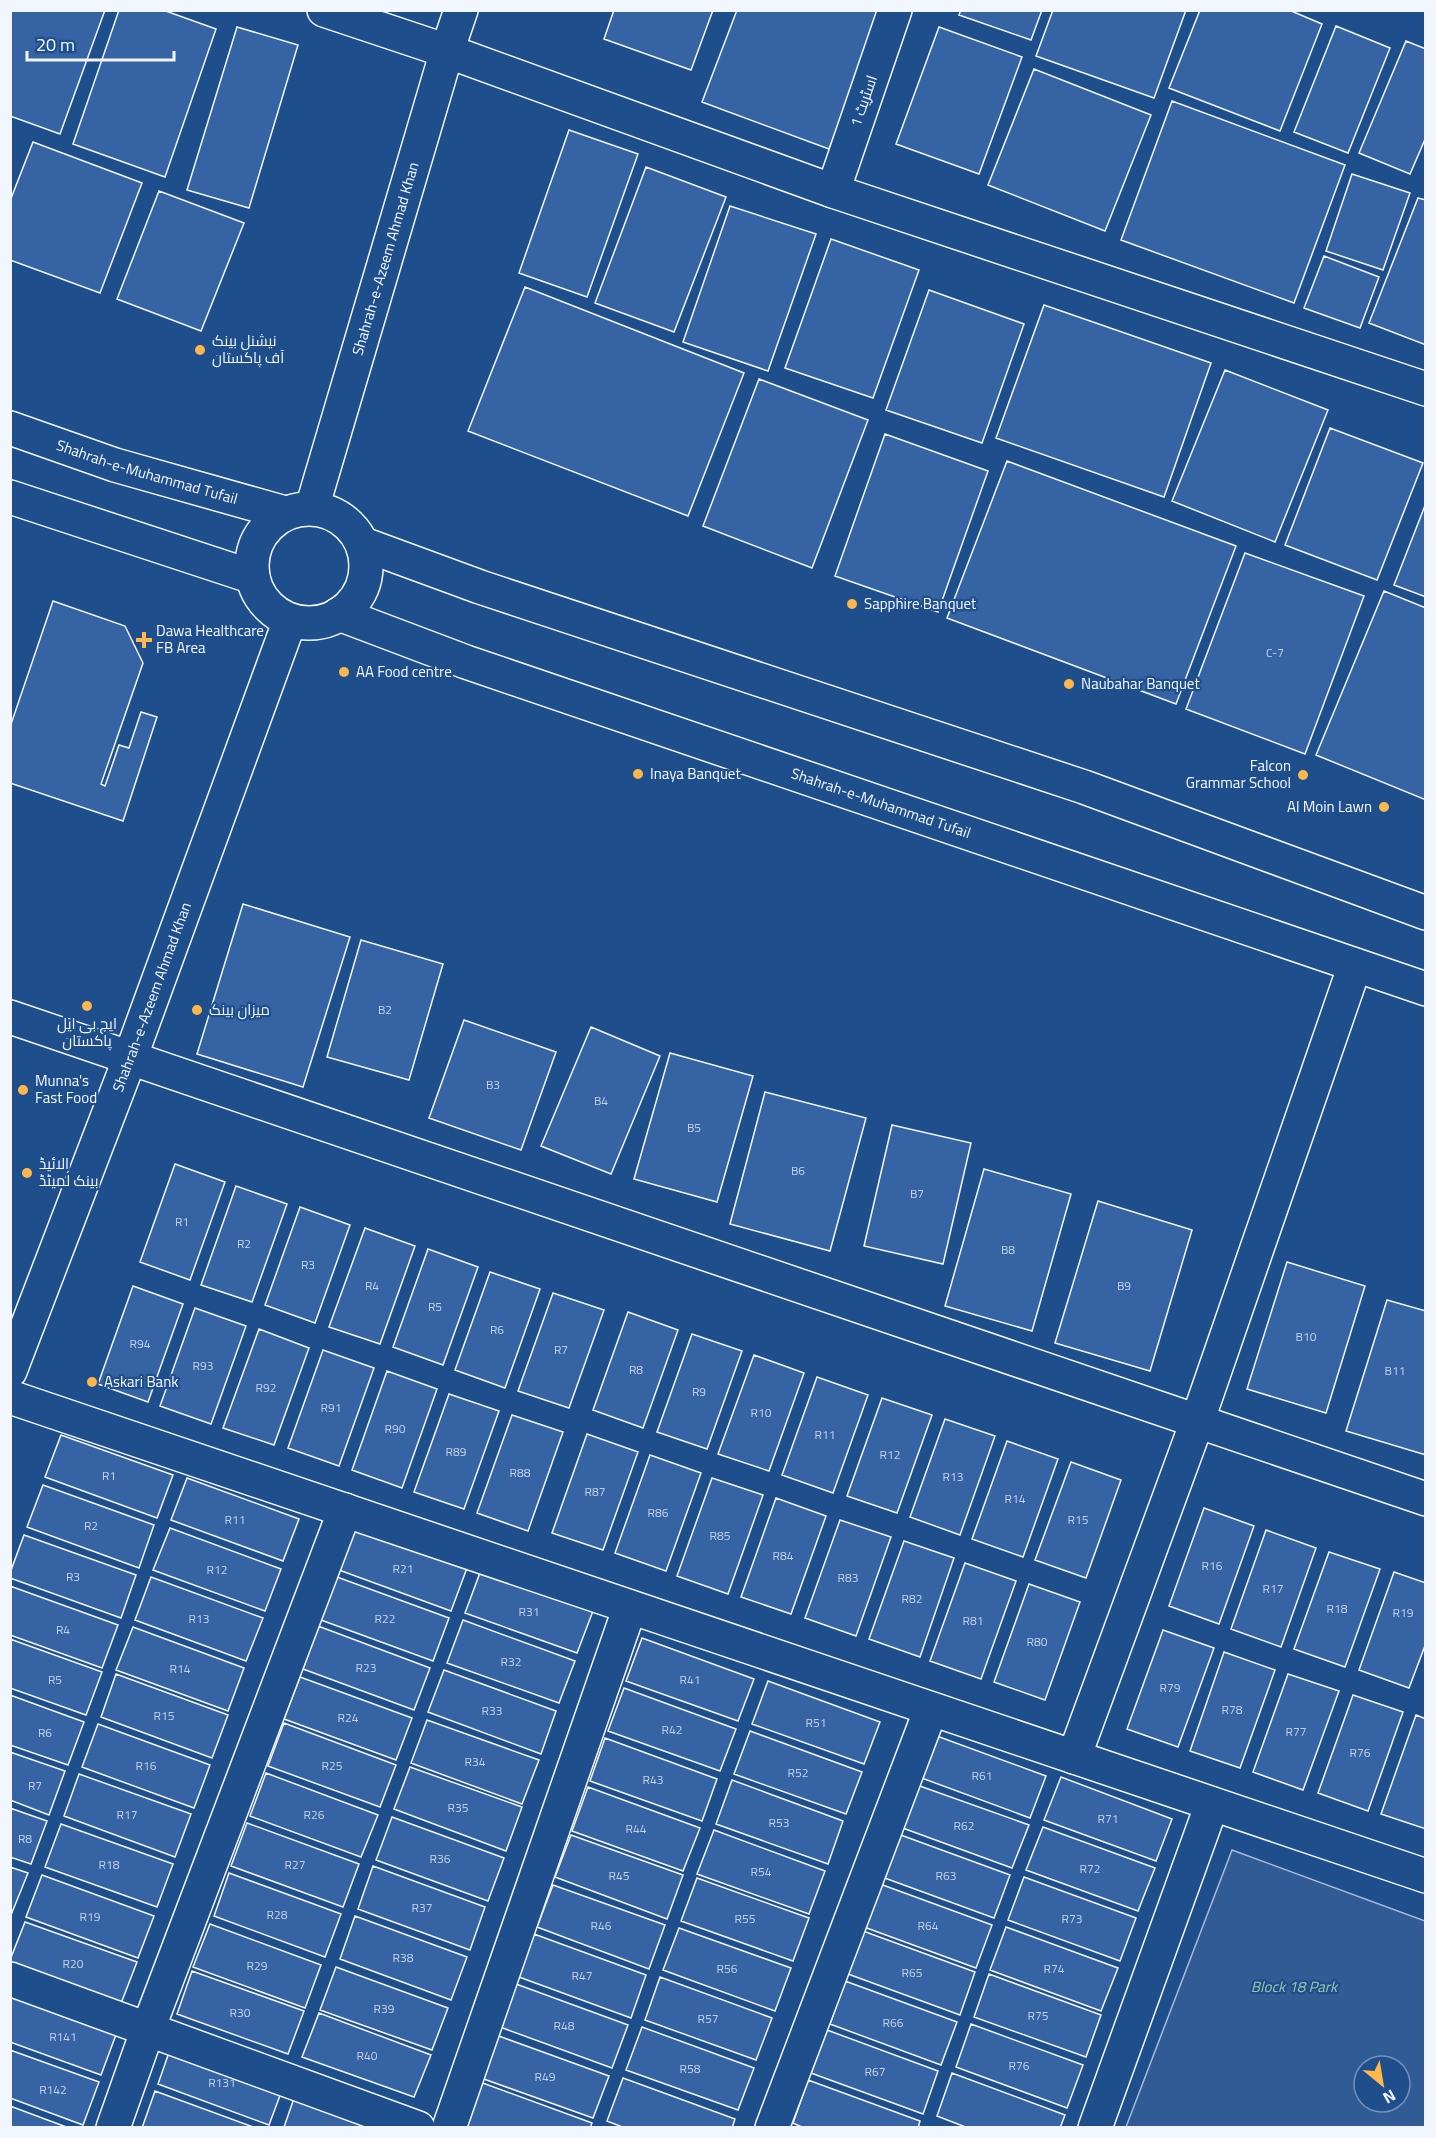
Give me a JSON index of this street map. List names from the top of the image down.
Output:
{
  "streets": {
    "street": ["اسٹریٹ 1", "Shahrah-e-Azeem Ahmad Khan", "Shahrah-e-Muhammad Tufail"]
  },
  "crossings": [
    ["Shahrah-e-Azeem Ahmad Khan", "Shahrah-e-Muhammad Tufail"]
  ],
  "parks": ["Block 18 Park"],
  "places": {
    "other": [
      "نیشنل بینک آف پاکستان",
      "Sapphire Banquet",
      "AA Food centre",
      "Naubahar Banquet",
      "Inaya Banquet",
      "Falcon Grammar School",
      "Al Moin Lawn",
      "ایچ بی ایل پاکستان",
      "میزان بینک",
      "Munna's Fast Food",
      "الائیڈ بینک لمیٹڈ",
      "Askari Bank"
    ],
    "health": ["Dawa Healthcare FB Area"]
  },
  "house_numbers": [
    "C-7",
    "B2",
    "B3",
    "B4",
    "B5",
    "B6",
    "B7",
    "R1",
    "R2",
    "B8",
    "R3",
    "R4",
    "B9",
    "R5",
    "R6",
    "B10",
    "R94",
    "R7",
    "R93",
    "R8",
    "B11",
    "R92",
    "R9",
    "R91",
    "R10",
    "R90",
    "R11",
    "R89",
    "R12",
    "R88",
    "R1",
    "R13",
    "R87",
    "R14",
    "R86",
    "R11",
    "R15",
    "R2",
    "R85",
    "R84",
    "R16",
    "R21",
    "R12",
    "R3",
    "R83",
    "R17",
    "R82",
    "R18",
    "R31",
    "R19",
    "R13",
    "R22",
    "R81",
    "R4",
    "R80",
    "R32",
    "R23",
    "R14",
    "R5",
    "R41",
    "R79",
    "R78",
    "R33",
    "R15",
    "R24",
    "R51",
    "R42",
    "R77",
    "R6",
    "R76",
    "R34",
    "R16",
    "R25",
    "R52",
    "R61",
    "R43",
    "R7",
    "R35",
    "R17",
    "R26",
    "R71",
    "R53",
    "R62",
    "R44",
    "R8",
    "R36",
    "R18",
    "R27",
    "R72",
    "R54",
    "R45",
    "R63",
    "R37",
    "R28",
    "R19",
    "R55",
    "R73",
    "R46",
    "R64",
    "R38",
    "R20",
    "R29",
    "R56",
    "R74",
    "R65",
    "R47",
    "R39",
    "R30",
    "R75",
    "R57",
    "R66",
    "R48",
    "R141",
    "R40",
    "R76",
    "R58",
    "R67",
    "R49",
    "R131",
    "R142"
  ],
  "scale_bar": "20 m",
  "north": "bottom right"
}
